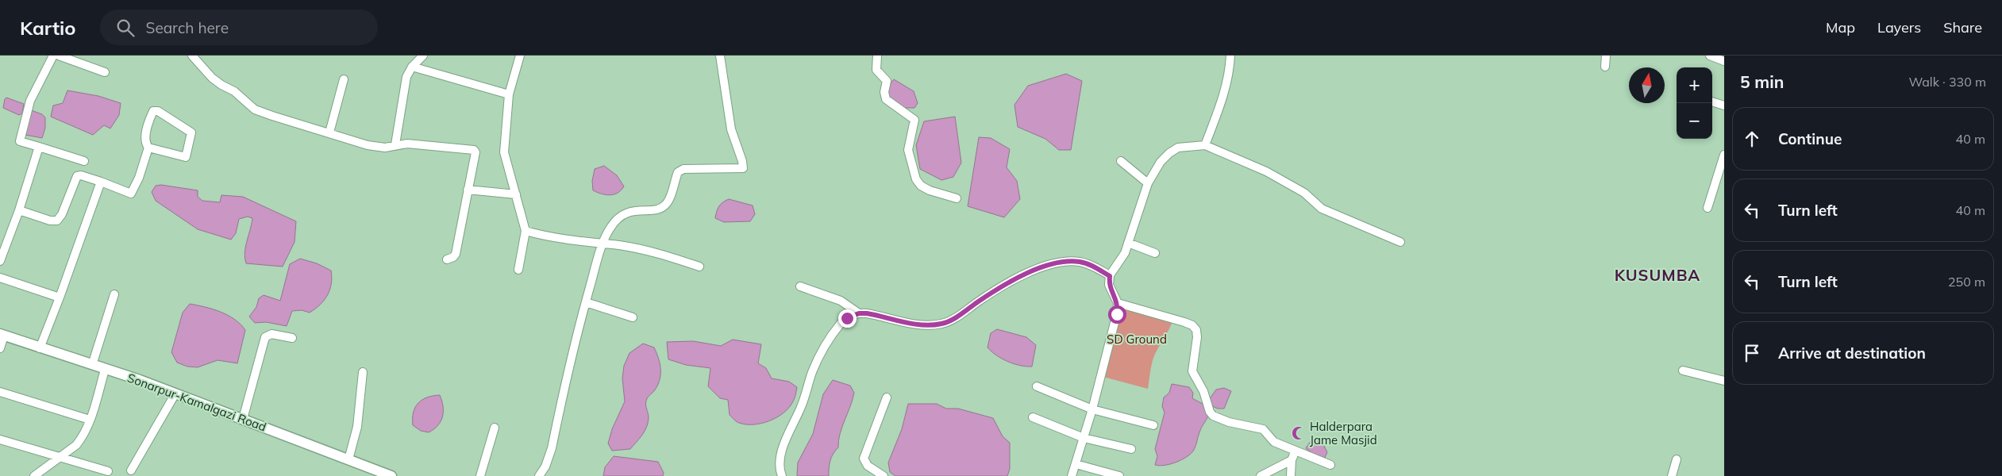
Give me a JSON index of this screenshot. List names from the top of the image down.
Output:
{
  "streets": {
    "main road": ["Sonarpur-Kamalgazi Road"]
  },
  "districts": ["KUSUMBA"],
  "parks": ["SD Ground"],
  "places": {
    "mosque": ["Halderpara Jame Masjid"]
  },
  "north": "top",
  "page": {
    "header": "Kartio",
    "search": "Search here",
    "nav": ["Map", "Layers", "Share"],
    "heading": ["5 min", "Walk · 330 m"],
    "map_buttons": ["+", "−"],
    "list": [
      ["Continue", "40 m"],
      ["Turn left", "40 m"],
      ["Turn left", "250 m"],
      "Arrive at destination"
    ]
  }
}
